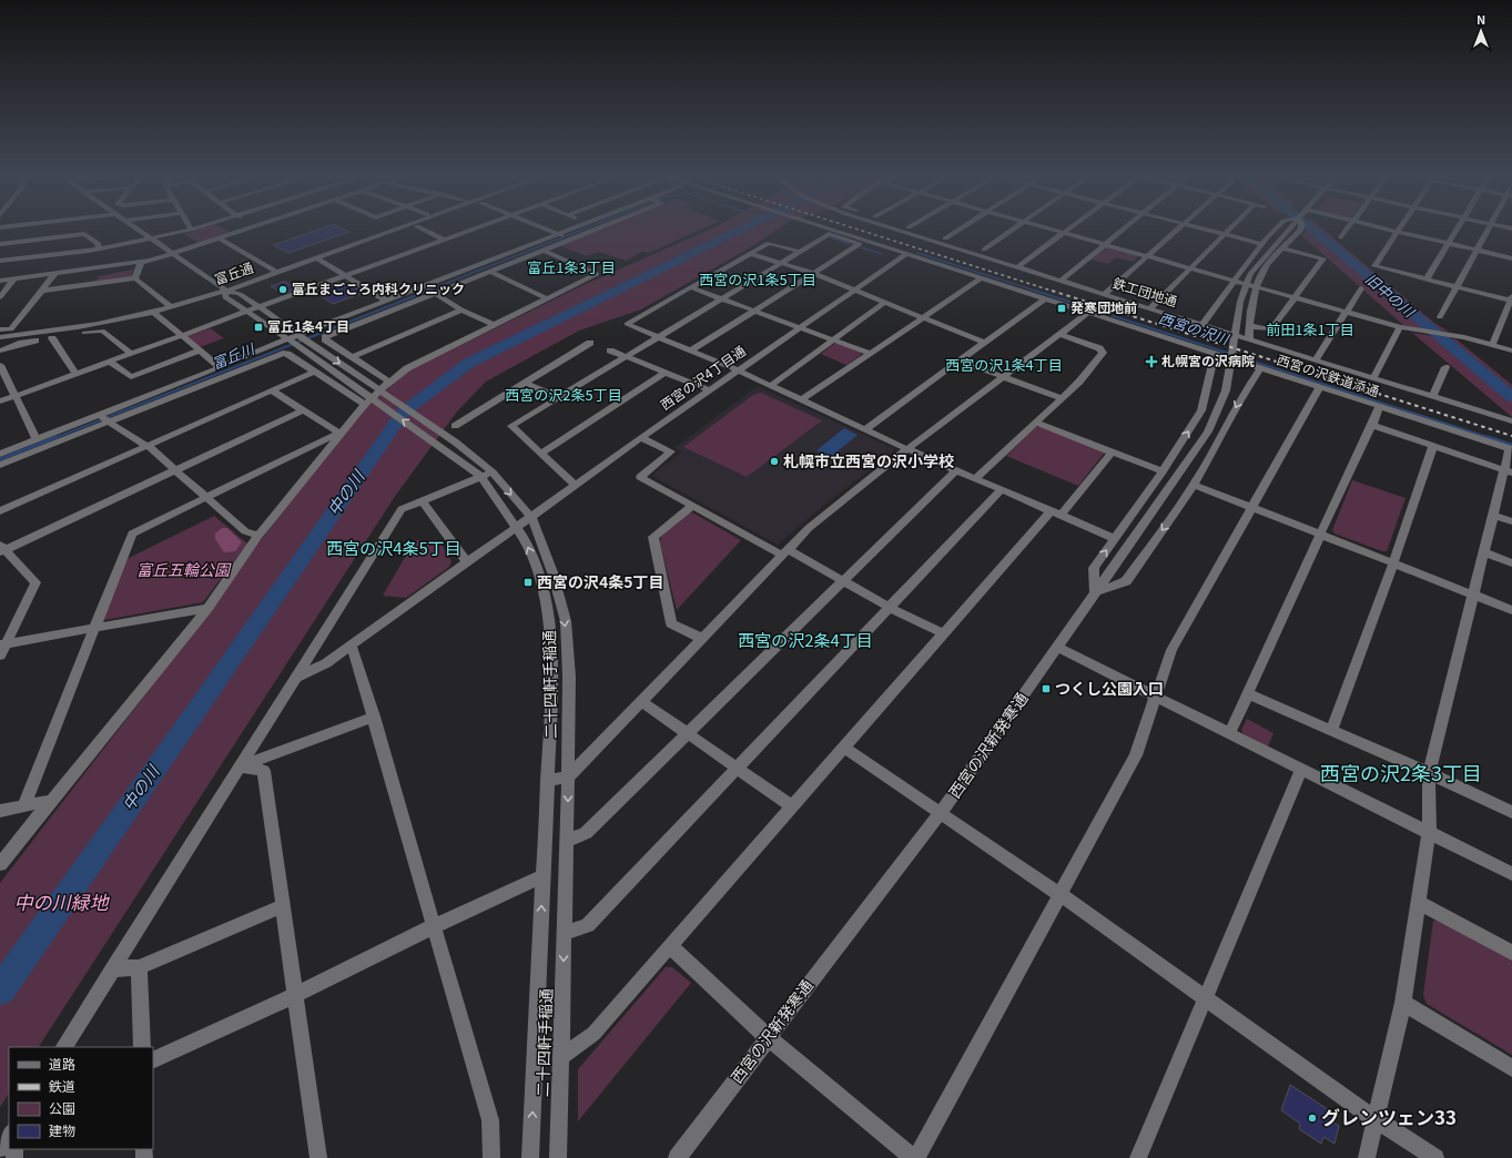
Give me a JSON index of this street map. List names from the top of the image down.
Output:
{
  "streets": {
    "street": [
      "富丘通",
      "鉄工団地通",
      "西宮の沢鉄道添通",
      "西宮の沢4丁目通",
      "二十四軒手稲通",
      "西宮の沢新発寒通"
    ]
  },
  "crossings": [
    ["富丘通", "二十四軒手稲通"],
    ["西宮の沢鉄道添通", "西宮の沢4丁目通"],
    ["西宮の沢4丁目通", "二十四軒手稲通"]
  ],
  "districts": [
    "富丘1条3丁目",
    "西宮の沢1条5丁目",
    "前田1条1丁目",
    "西宮の沢1条4丁目",
    "西宮の沢2条5丁目",
    "西宮の沢4条5丁目",
    "西宮の沢2条4丁目",
    "西宮の沢2条3丁目"
  ],
  "water": [
    "旧中の川",
    "西宮の沢川",
    "富丘川",
    "中の川"
  ],
  "parks": ["富丘五輪公園", "中の川緑地"],
  "places": {
    "other": ["富丘まごころ内科クリニック", "札幌市立西宮の沢小学校", "グレンツェン33"],
    "transit": [
      "発寒団地前",
      "富丘1条4丁目",
      "西宮の沢4条5丁目",
      "つくし公園入口"
    ],
    "health": ["札幌宮の沢病院"]
  },
  "legend": [
    "道路",
    "鉄道",
    "公園",
    "建物"
  ],
  "north": "top"
}
